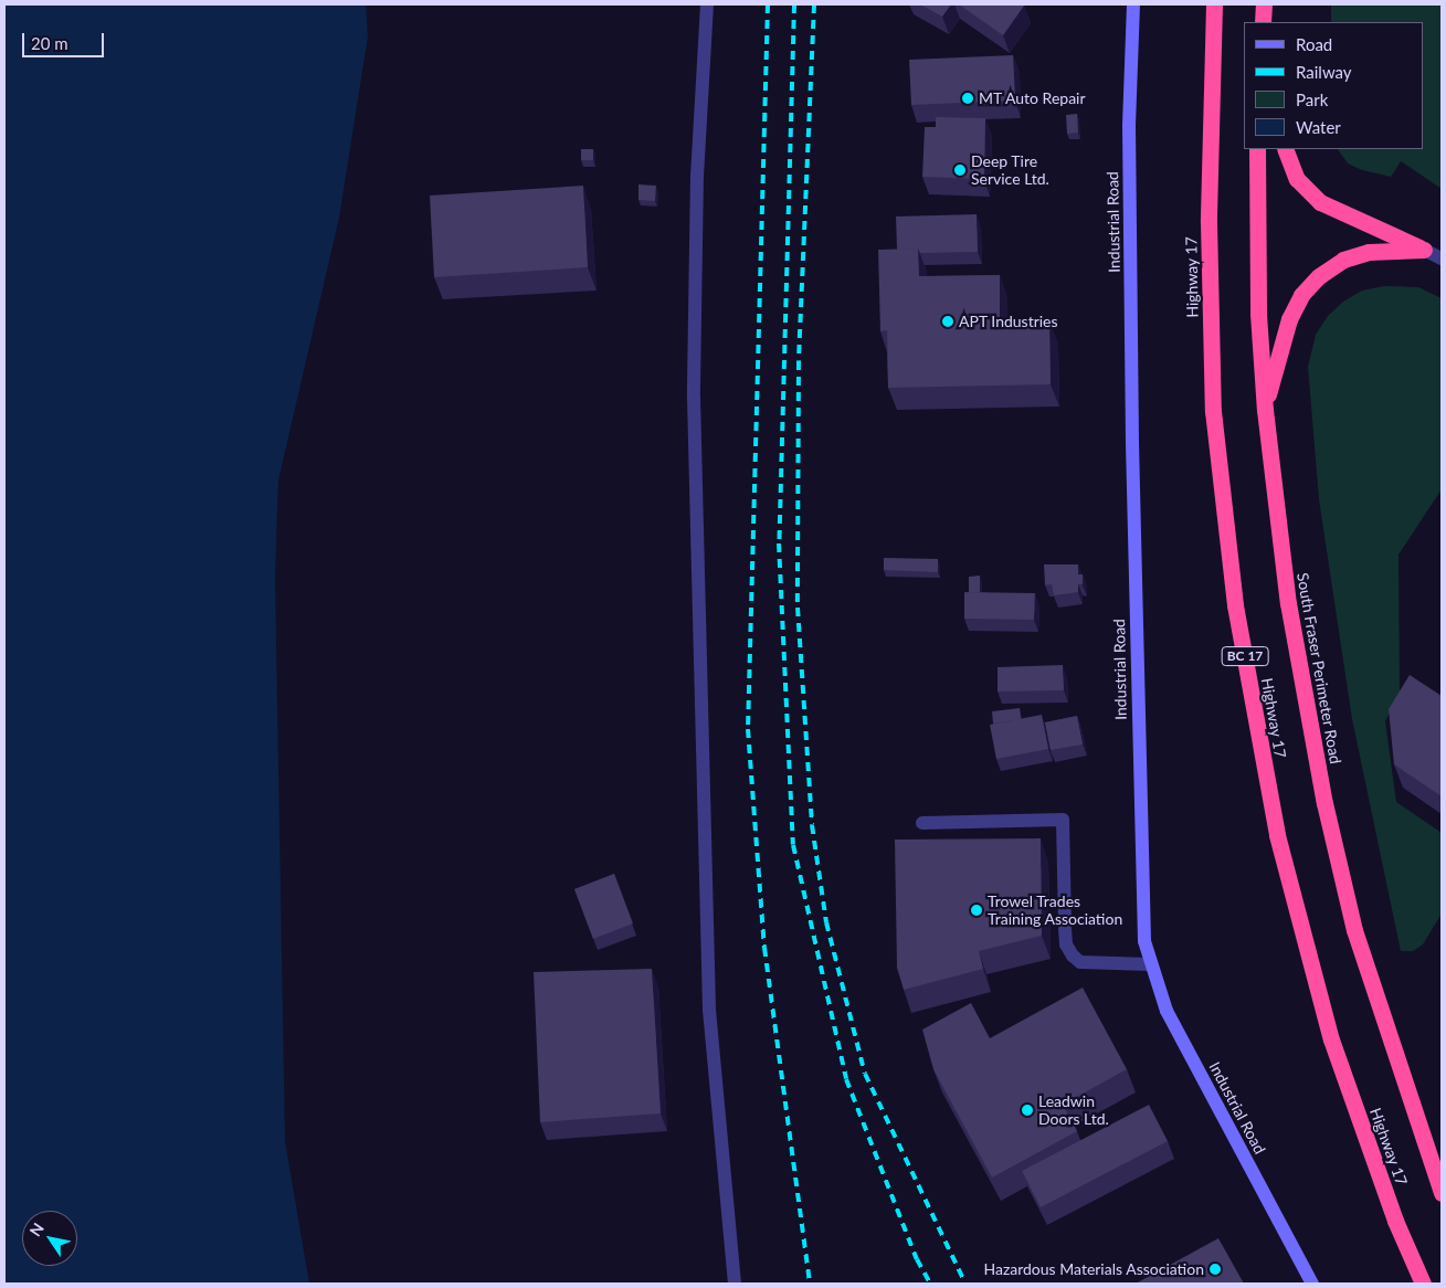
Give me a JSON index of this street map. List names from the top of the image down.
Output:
{
  "streets": {
    "highway": ["Highway 17", "BC 17", "South Fraser Perimeter Road"],
    "street": ["Industrial Road"]
  },
  "places": [
    "MT Auto Repair",
    "Deep Tire Service Ltd.",
    "APT Industries",
    "Trowel Trades Training Association",
    "Leadwin Doors Ltd.",
    "Hazardous Materials Association"
  ],
  "legend": [
    "Road",
    "Railway",
    "Park",
    "Water"
  ],
  "scale_bar": "20 m",
  "north": "top left"
}
